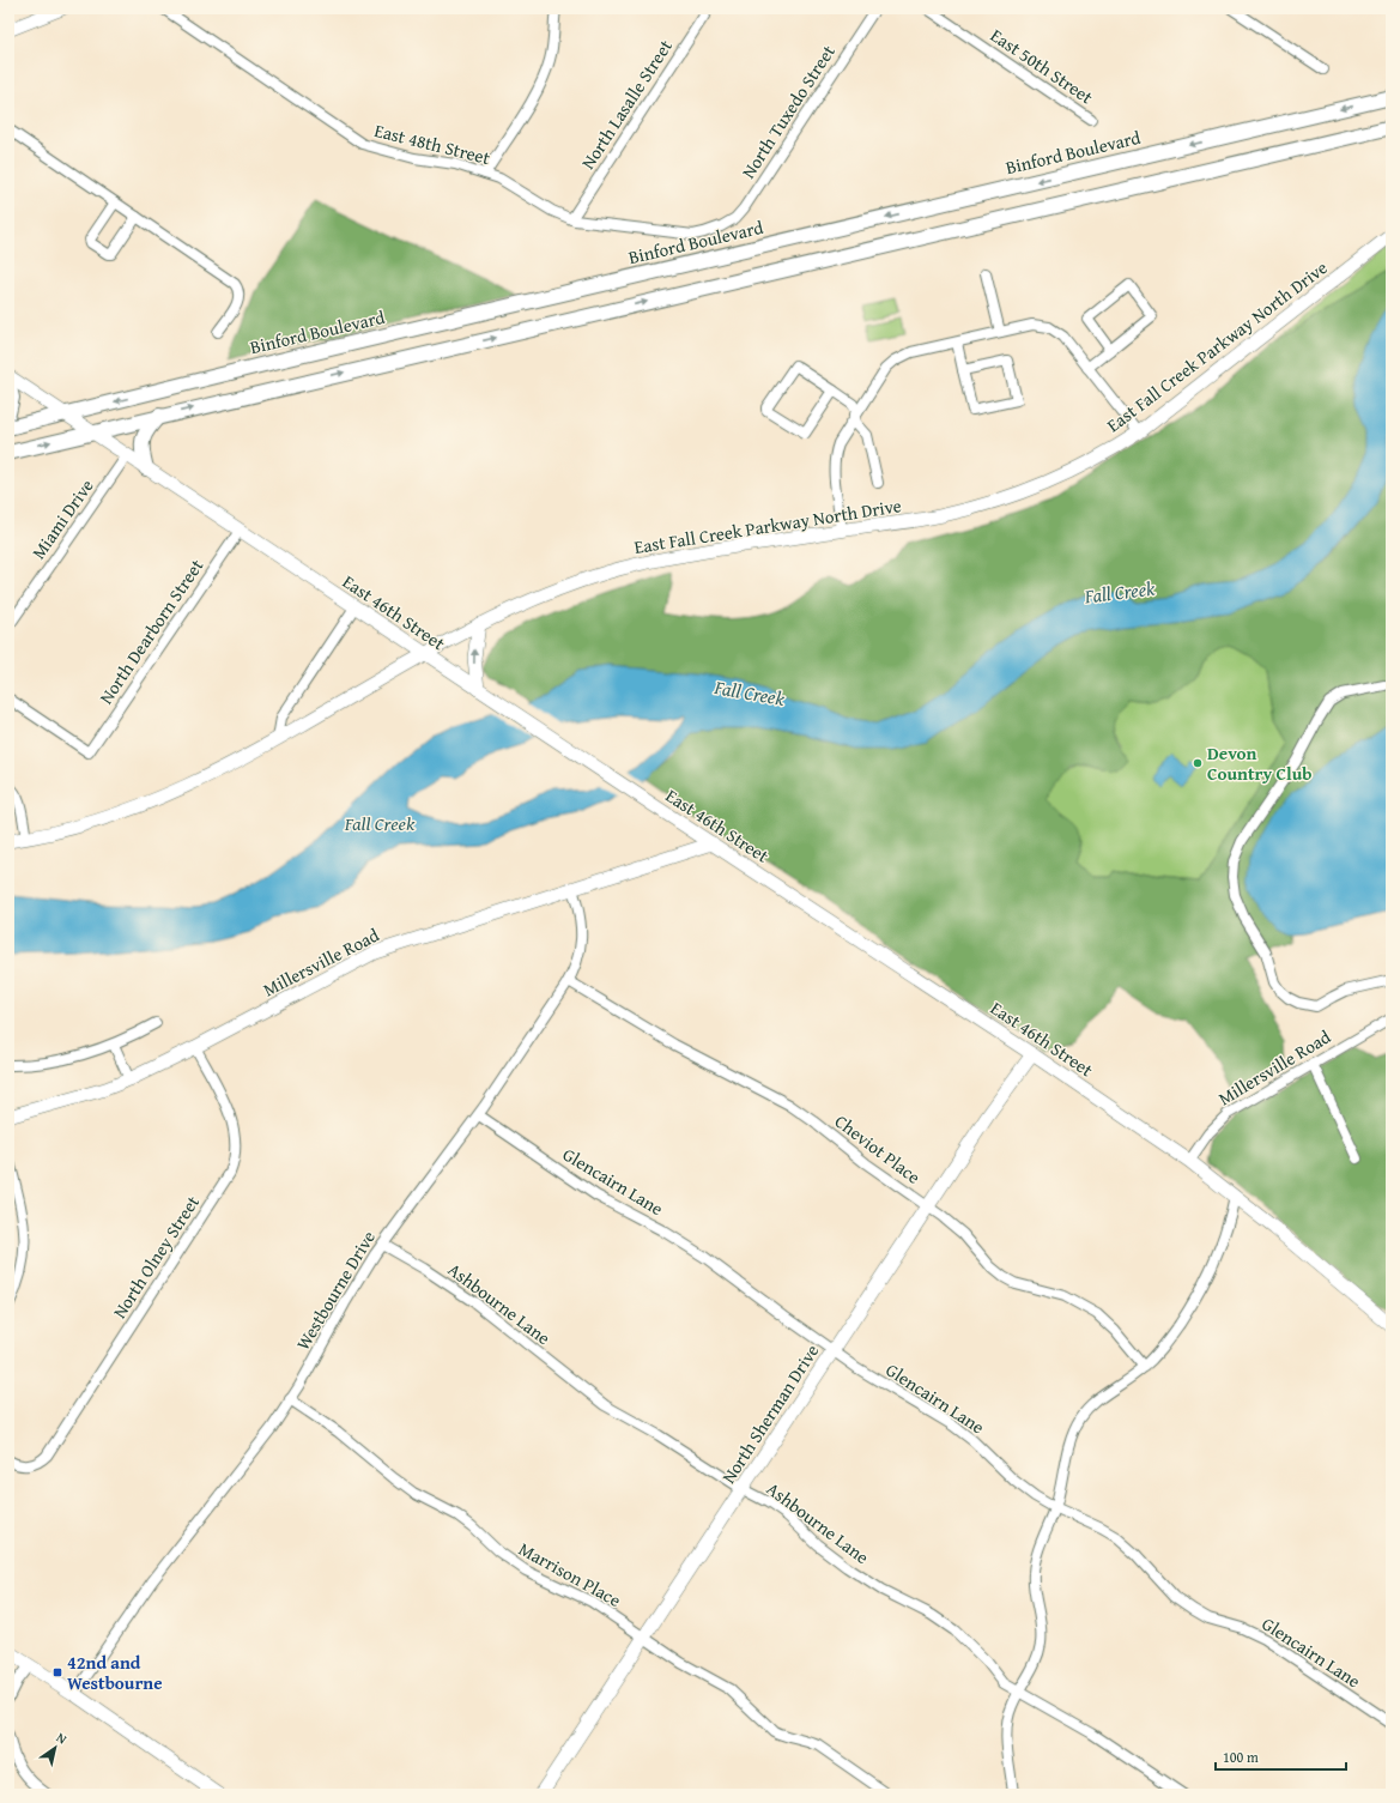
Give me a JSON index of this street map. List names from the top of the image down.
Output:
{
  "streets": {
    "main road": [
      "Binford Boulevard",
      "East Fall Creek Parkway North Drive",
      "East 46th Street",
      "Millersville Road",
      "North Sherman Drive"
    ],
    "street": [
      "East 50th Street",
      "North Lasalle Street",
      "North Tuxedo Street",
      "East 48th Street",
      "Miami Drive",
      "North Dearborn Street",
      "Cheviot Place",
      "Glencairn Lane",
      "North Olney Street",
      "Westbourne Drive",
      "Ashbourne Lane",
      "Marrison Place"
    ]
  },
  "crossings": [
    ["North Lasalle Street", "East 48th Street"],
    ["North Tuxedo Street", "East 48th Street"],
    ["Binford Boulevard", "East 46th Street"],
    ["East Fall Creek Parkway North Drive", "East 46th Street"],
    ["Miami Drive", "East 46th Street"],
    ["East 46th Street", "North Dearborn Street"],
    ["East 46th Street", "Millersville Road"],
    ["East 46th Street", "North Sherman Drive"],
    ["Millersville Road", "North Olney Street"],
    ["Millersville Road", "Westbourne Drive"],
    ["Cheviot Place", "Westbourne Drive"],
    ["Cheviot Place", "North Sherman Drive"],
    ["Glencairn Lane", "Westbourne Drive"],
    ["Glencairn Lane", "North Sherman Drive"],
    ["Westbourne Drive", "Ashbourne Lane"],
    ["Westbourne Drive", "Marrison Place"],
    ["Ashbourne Lane", "North Sherman Drive"],
    ["North Sherman Drive", "Marrison Place"]
  ],
  "water": ["Fall Creek"],
  "places": {
    "other": ["Devon Country Club"],
    "transit": ["42nd and Westbourne"]
  },
  "scale_bar": "100 m",
  "north": "top right"
}
